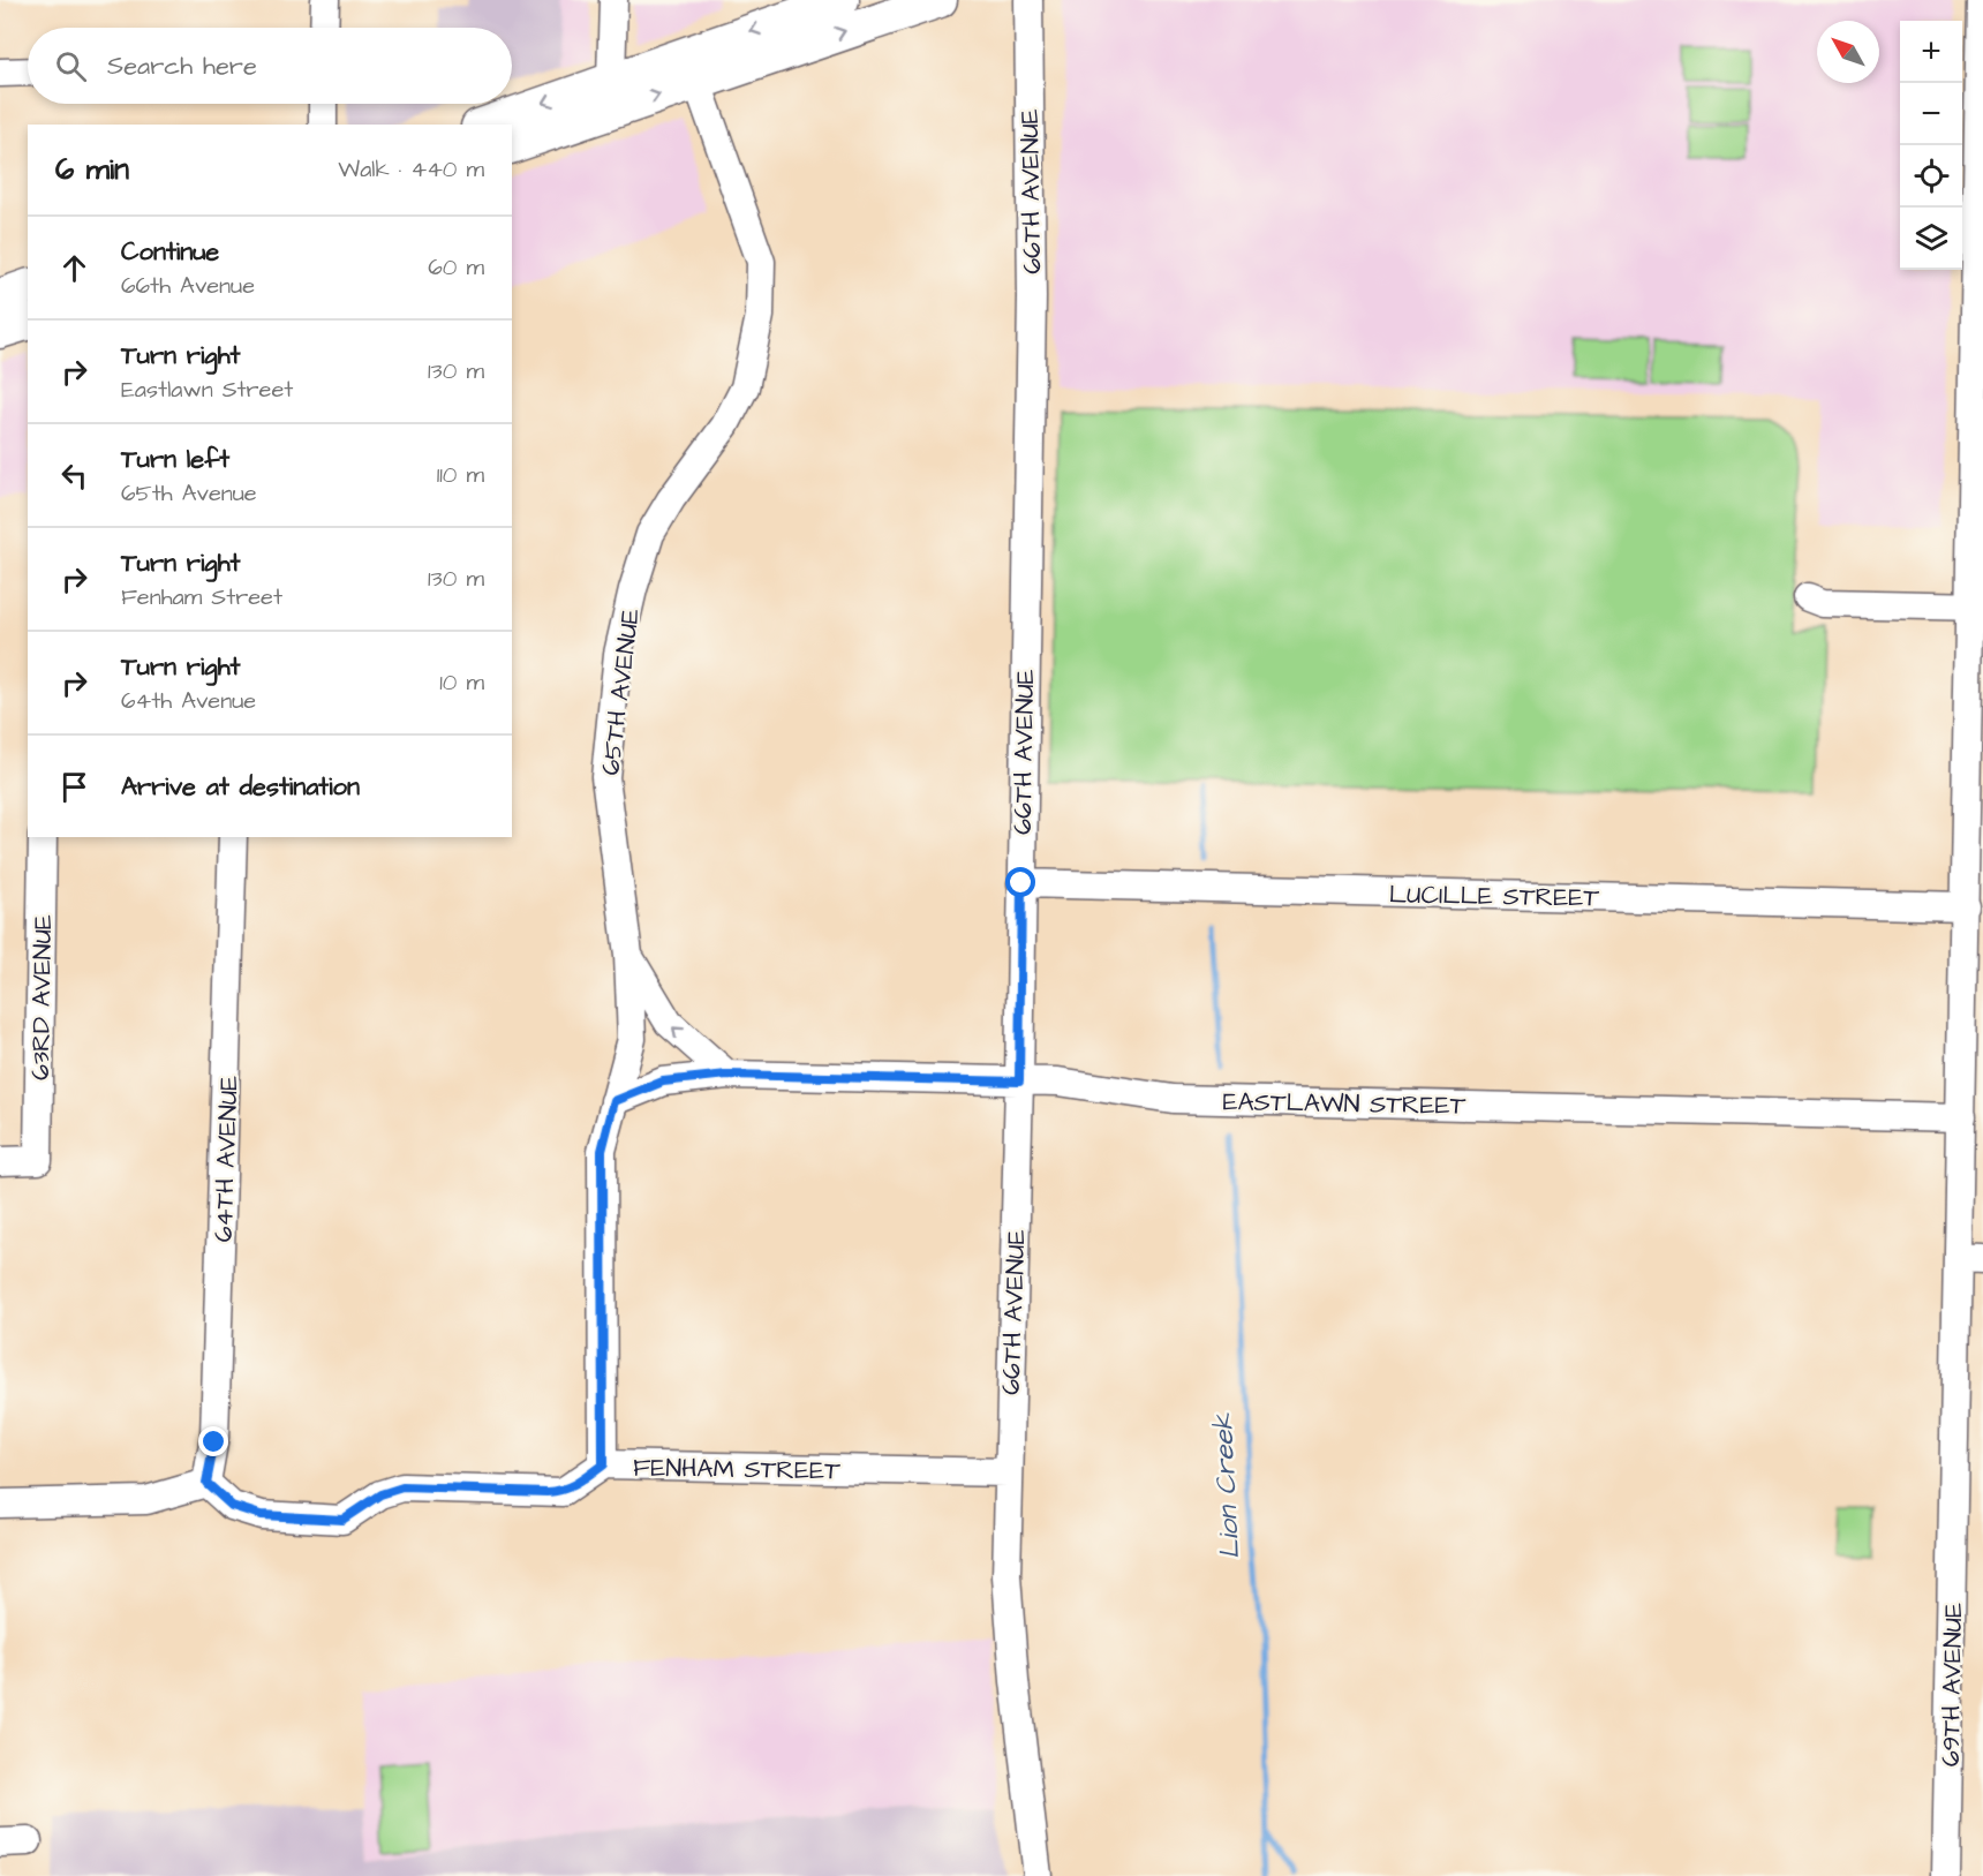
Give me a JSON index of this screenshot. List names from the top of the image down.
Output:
{
  "streets": {
    "street": [
      "66TH AVENUE",
      "65TH AVENUE",
      "LUCILLE STREET",
      "63RD AVENUE",
      "EASTLAWN STREET",
      "64TH AVENUE",
      "FENHAM STREET",
      "69TH AVENUE"
    ]
  },
  "crossings": [
    ["66TH AVENUE", "LUCILLE STREET"],
    ["66TH AVENUE", "EASTLAWN STREET"],
    ["66TH AVENUE", "FENHAM STREET"],
    ["65TH AVENUE", "EASTLAWN STREET"],
    ["65TH AVENUE", "FENHAM STREET"],
    ["LUCILLE STREET", "69TH AVENUE"],
    ["EASTLAWN STREET", "69TH AVENUE"],
    ["64TH AVENUE", "FENHAM STREET"]
  ],
  "water": ["Lion Creek"],
  "north": "top left",
  "page": {
    "map_buttons": ["+", "−"],
    "search": "Search here",
    "heading": ["6 min", "Walk · 440 m"],
    "list": [
      ["Continue", "66th Avenue", "60 m"],
      ["Turn right", "Eastlawn Street", "130 m"],
      ["Turn left", "65th Avenue", "110 m"],
      ["Turn right", "Fenham Street", "130 m"],
      ["Turn right", "64th Avenue", "10 m"],
      "Arrive at destination"
    ]
  }
}
